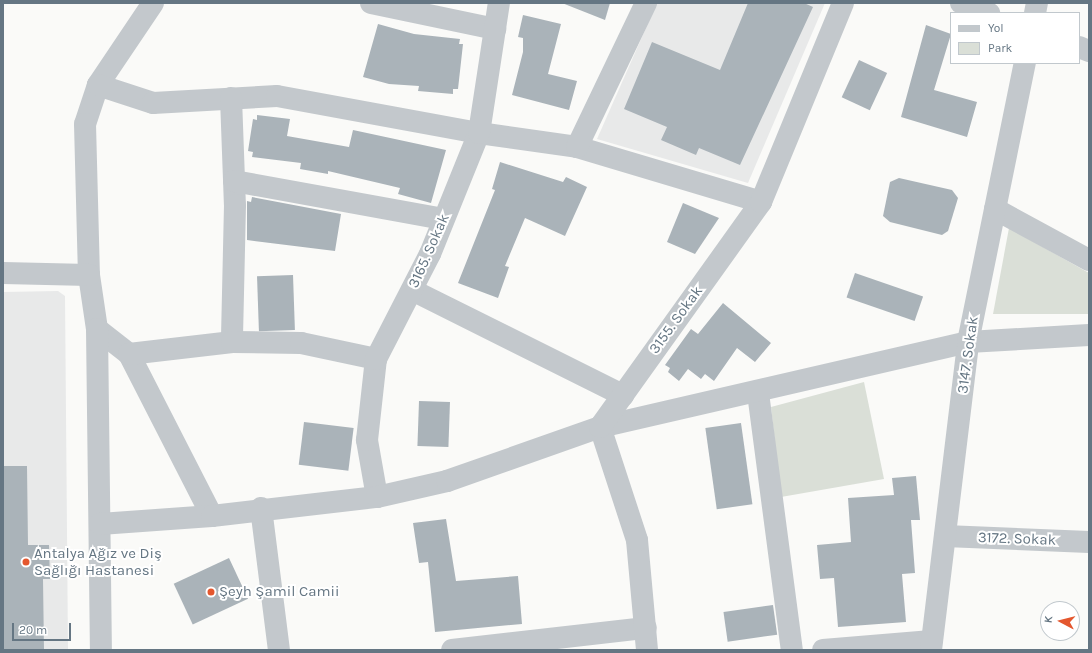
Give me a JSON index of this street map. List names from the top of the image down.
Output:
{
  "streets": {
    "street": [
      "3165. Sokak",
      "3155. Sokak",
      "3147. Sokak",
      "3172. Sokak"
    ]
  },
  "crossings": [
    ["3147. Sokak", "3172. Sokak"]
  ],
  "places": ["Antalya Ağız ve Diş Sağlığı Hastanesi", "Şeyh Şamil Camii"],
  "legend": ["Yol", "Park"],
  "scale_bar": "20 m",
  "north": "left"
}
